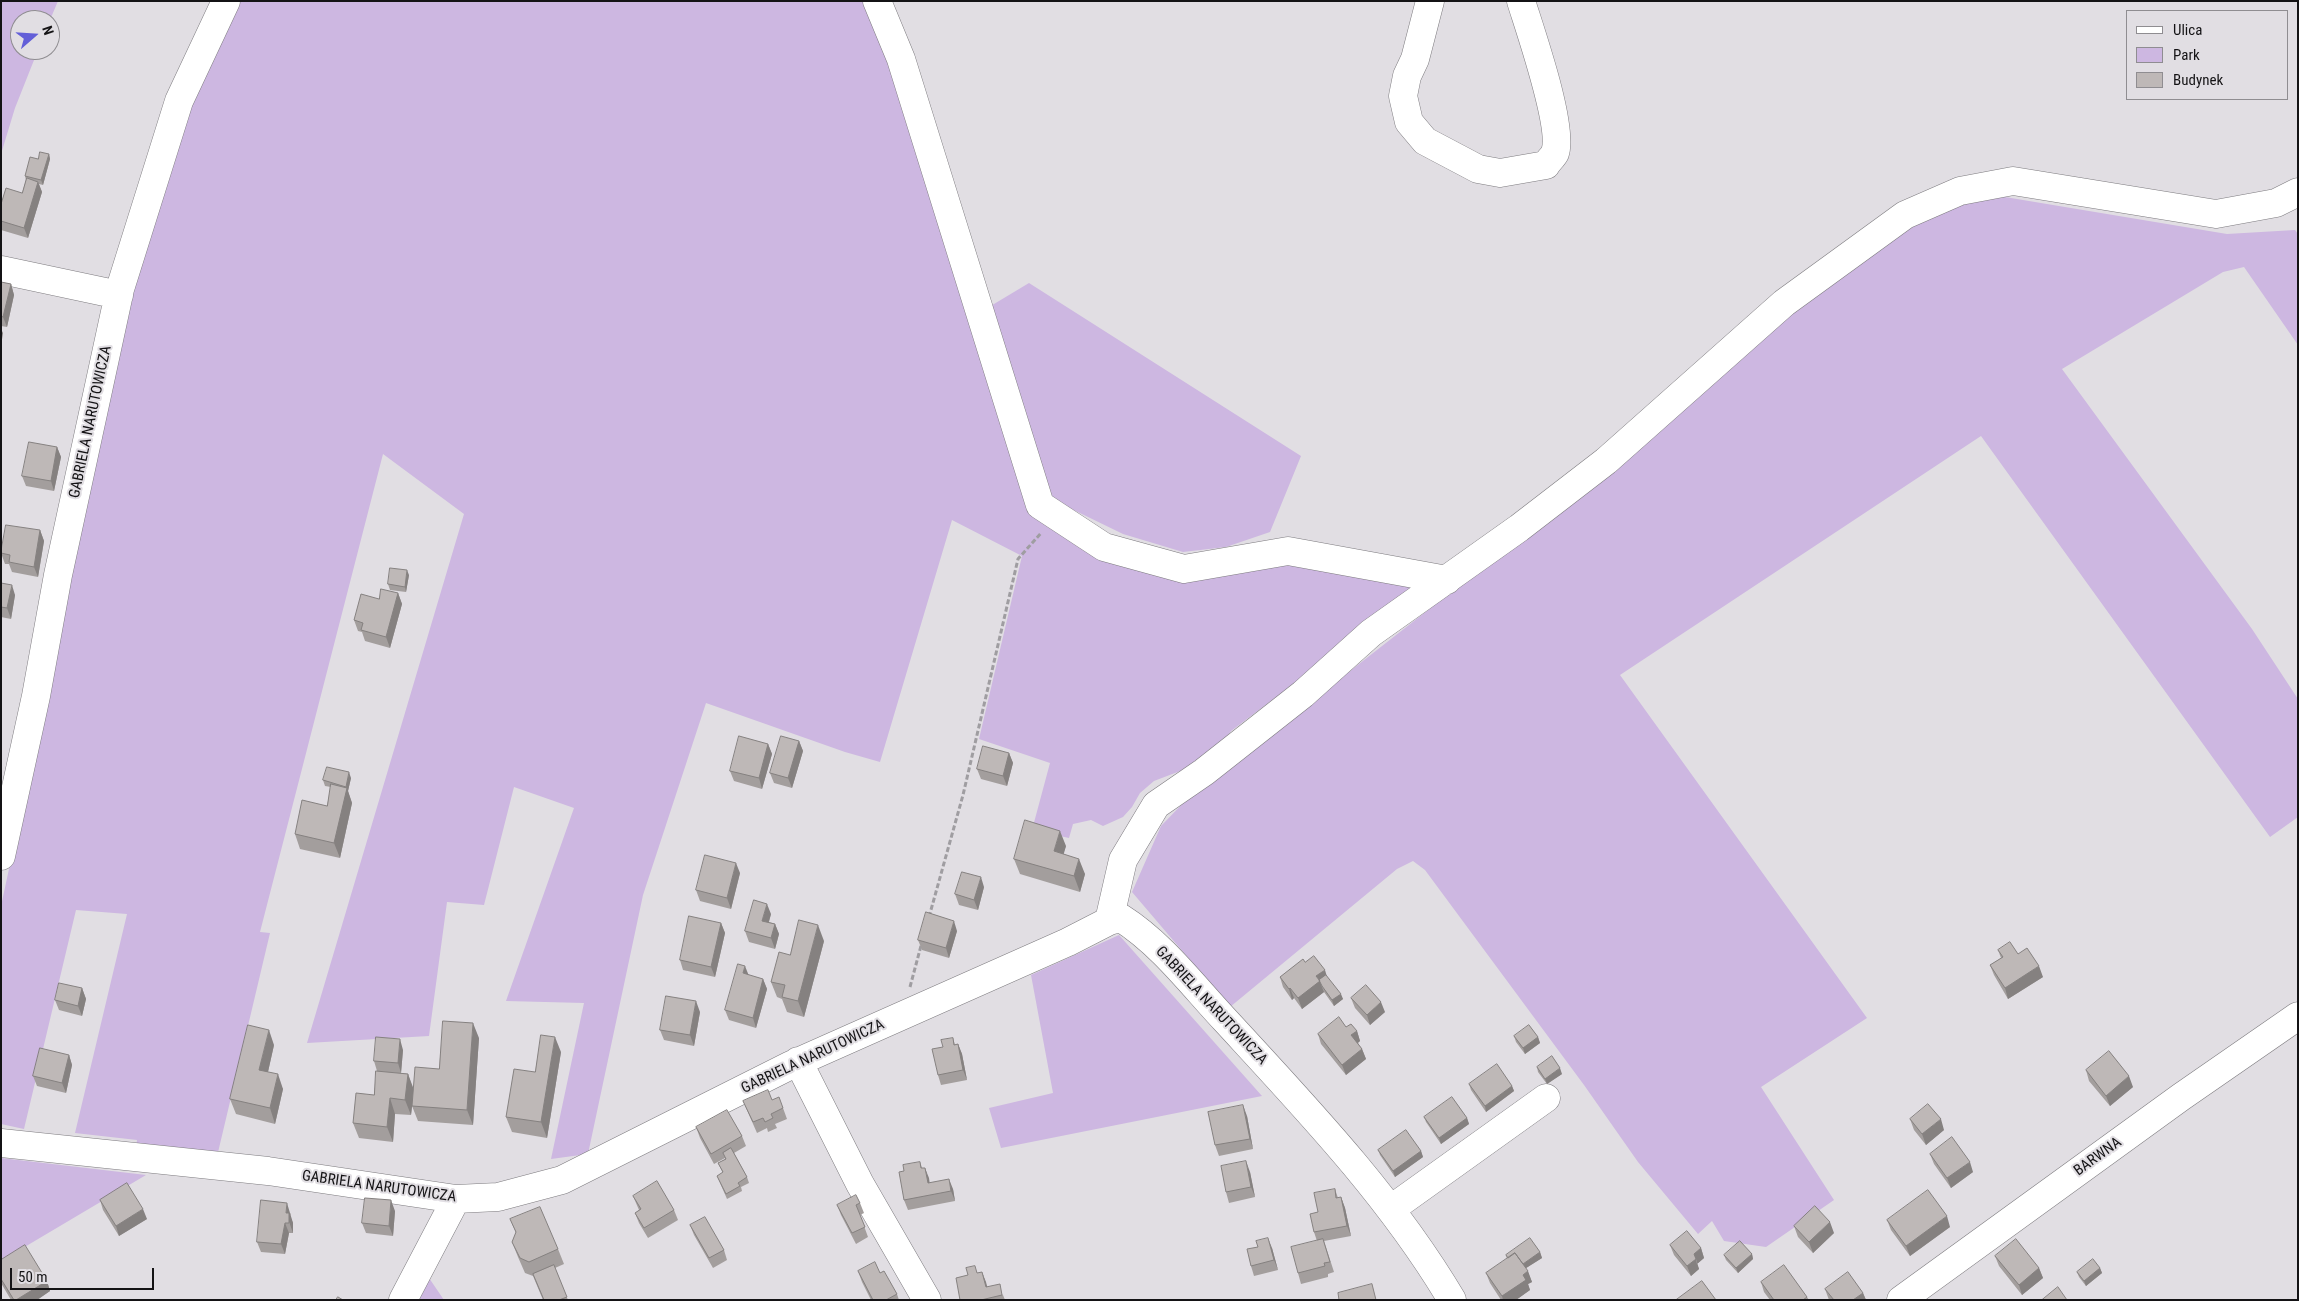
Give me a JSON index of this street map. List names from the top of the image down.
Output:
{
  "streets": {
    "street": ["GABRIELA NARUTOWICZA", "BARWNA"]
  },
  "legend": ["Ulica", "Park", "Budynek"],
  "scale_bar": "50 m",
  "north": "right"
}
